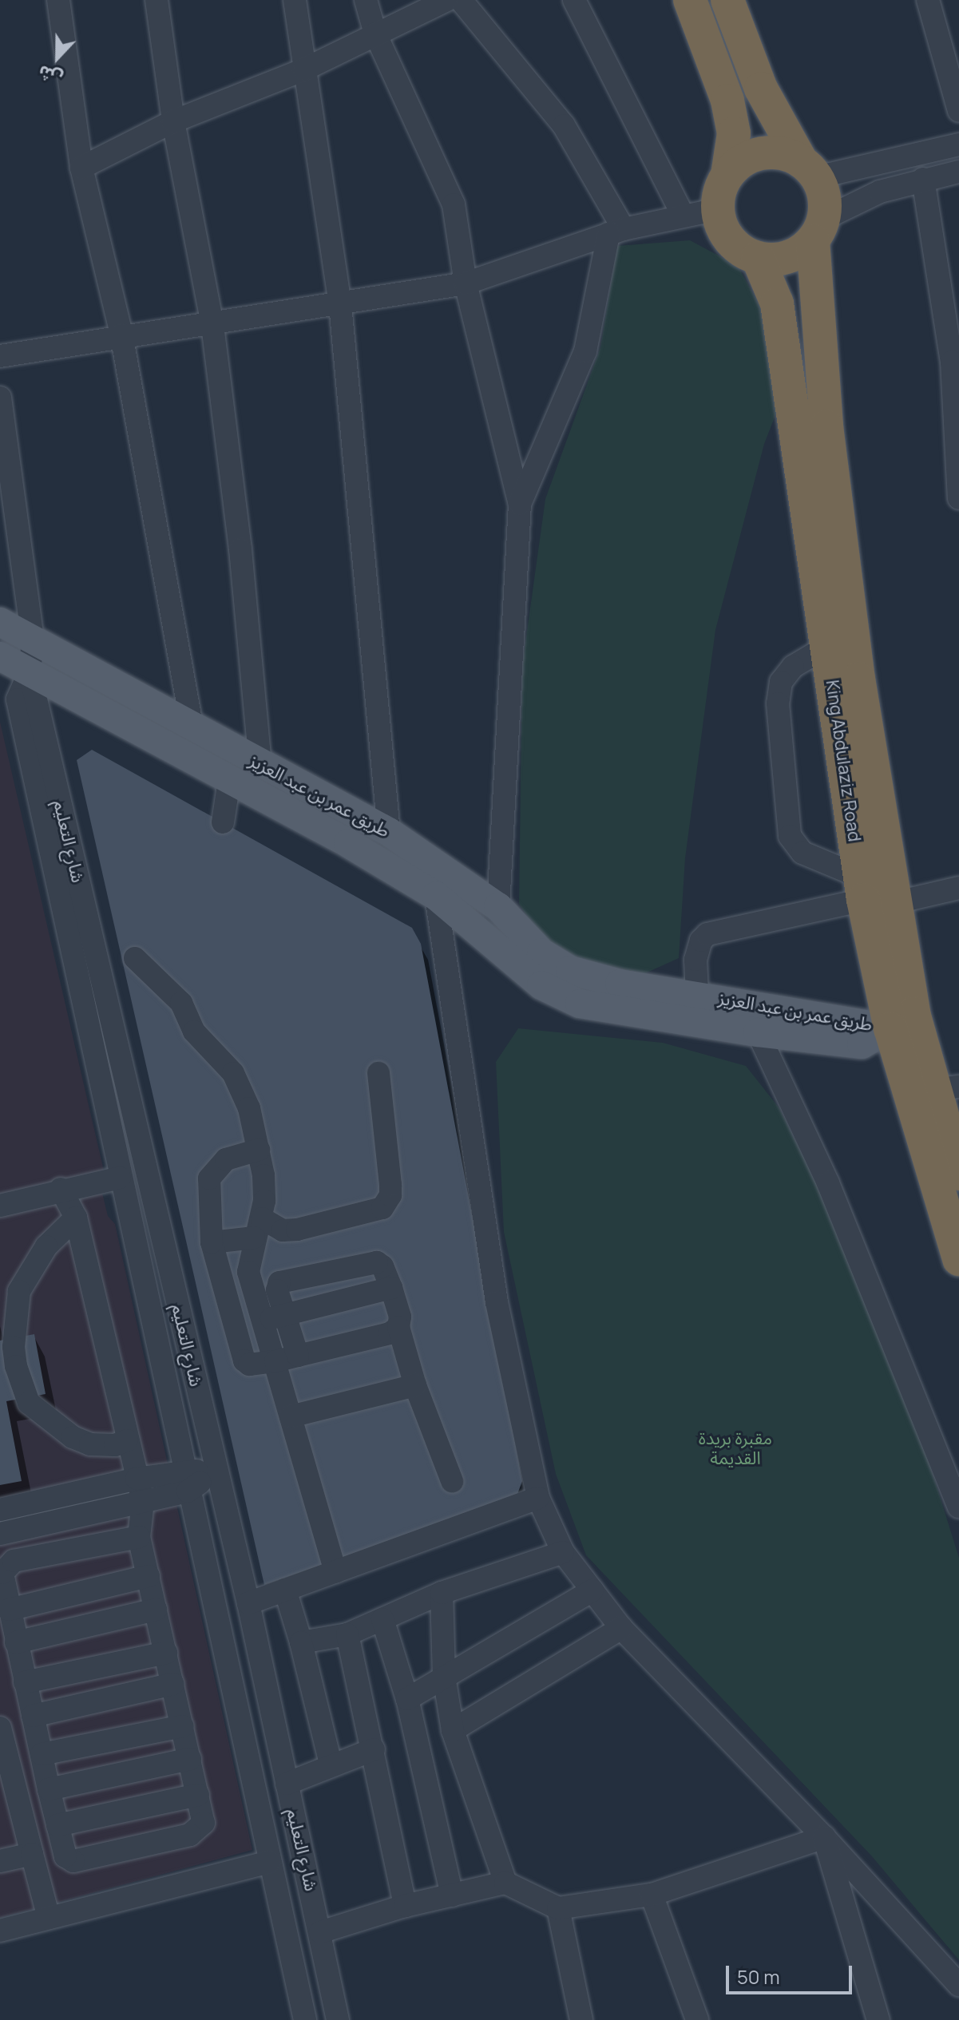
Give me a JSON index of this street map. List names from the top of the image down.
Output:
{
  "streets": {
    "highway": ["King Abdulaziz Road"],
    "main road": ["طريق عمر بن عبد العزيز"],
    "street": ["شارع التعليم"]
  },
  "crossings": [
    ["King Abdulaziz Road", "طريق عمر بن عبد العزيز"],
    ["طريق عمر بن عبد العزيز", "شارع التعليم"]
  ],
  "parks": ["مقبرة بريدة القديمة"],
  "scale_bar": "50 m",
  "north": "bottom"
}
